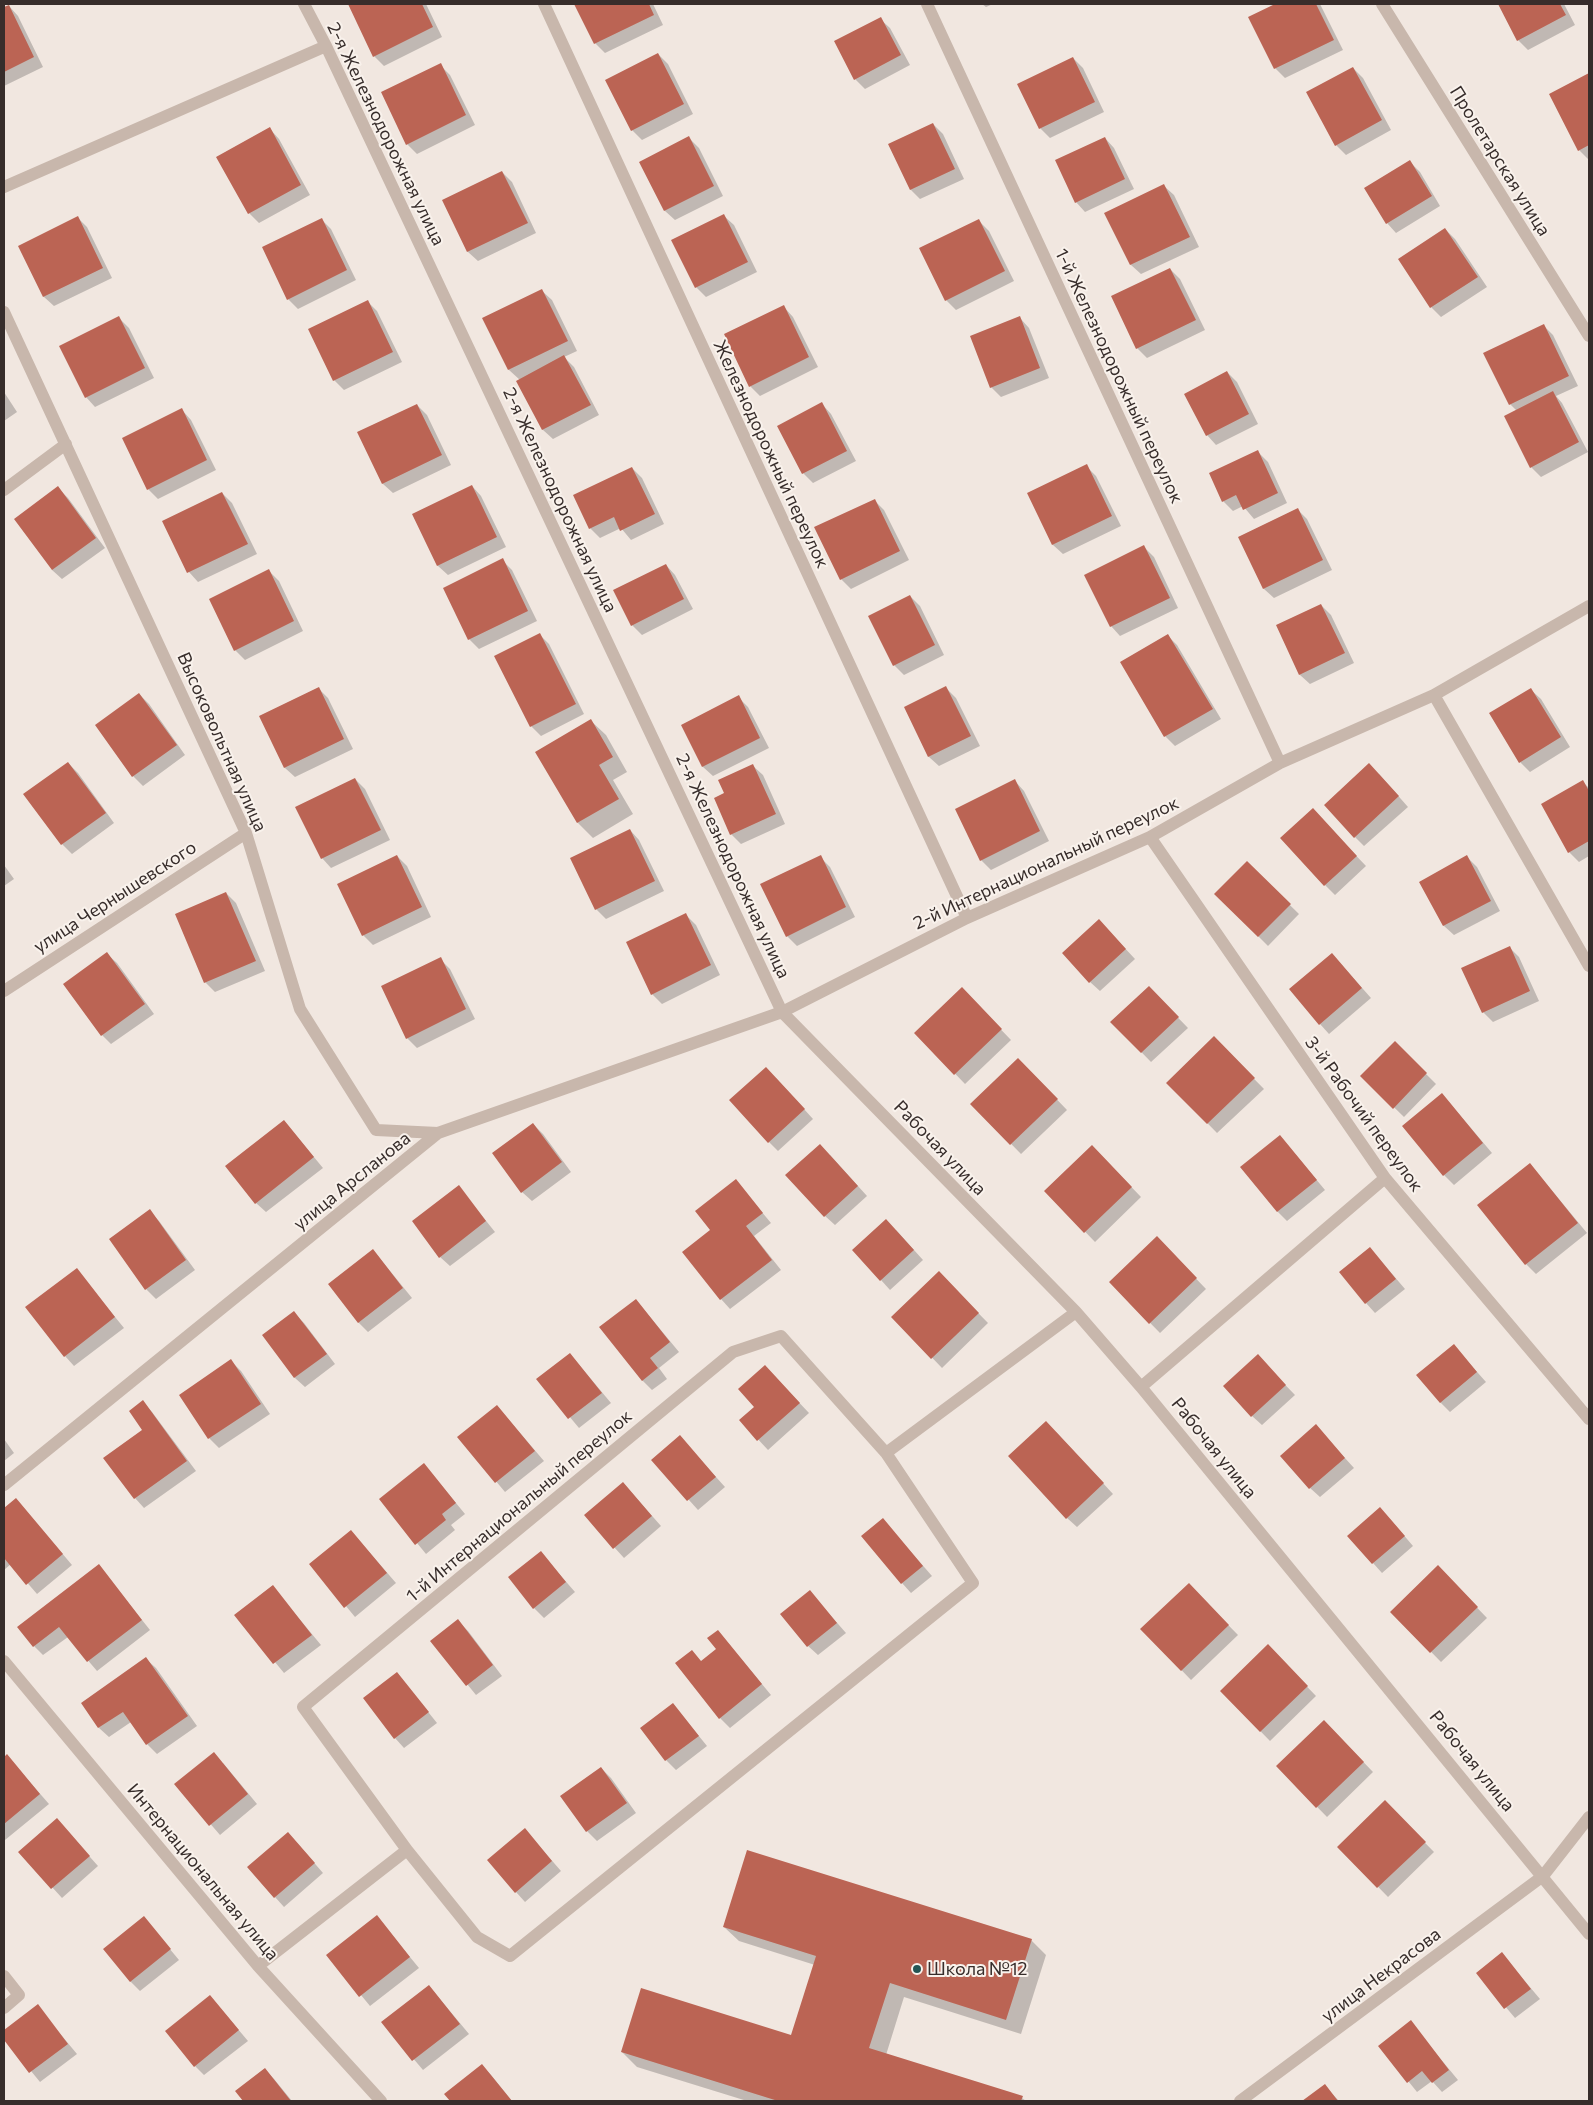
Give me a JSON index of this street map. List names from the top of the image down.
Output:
{
  "streets": {
    "street": [
      "2-я Железнодорожная улица",
      "Пролетарская улица",
      "1-й Железнодорожный переулок",
      "Железнодорожный переулок",
      "Высоковольтная улица",
      "2-й Интернациональный переулок",
      "улица Чернышевского",
      "3-й Рабочий переулок",
      "Рабочая улица",
      "улица Арсланова",
      "1-й Интернациональный переулок",
      "Интернациональная улица",
      "улица Некрасова"
    ]
  },
  "crossings": [
    ["2-я Железнодорожная улица", "2-й Интернациональный переулок"],
    ["2-я Железнодорожная улица", "Рабочая улица"],
    ["2-я Железнодорожная улица", "улица Арсланова"],
    ["1-й Железнодорожный переулок", "2-й Интернациональный переулок"],
    ["Железнодорожный переулок", "2-й Интернациональный переулок"],
    ["Высоковольтная улица", "улица Чернышевского"],
    ["Высоковольтная улица", "улица Арсланова"],
    ["2-й Интернациональный переулок", "3-й Рабочий переулок"],
    ["2-й Интернациональный переулок", "Рабочая улица"],
    ["2-й Интернациональный переулок", "улица Арсланова"],
    ["Рабочая улица", "улица Арсланова"],
    ["Рабочая улица", "улица Некрасова"]
  ],
  "places": ["Школа №12"]
}
